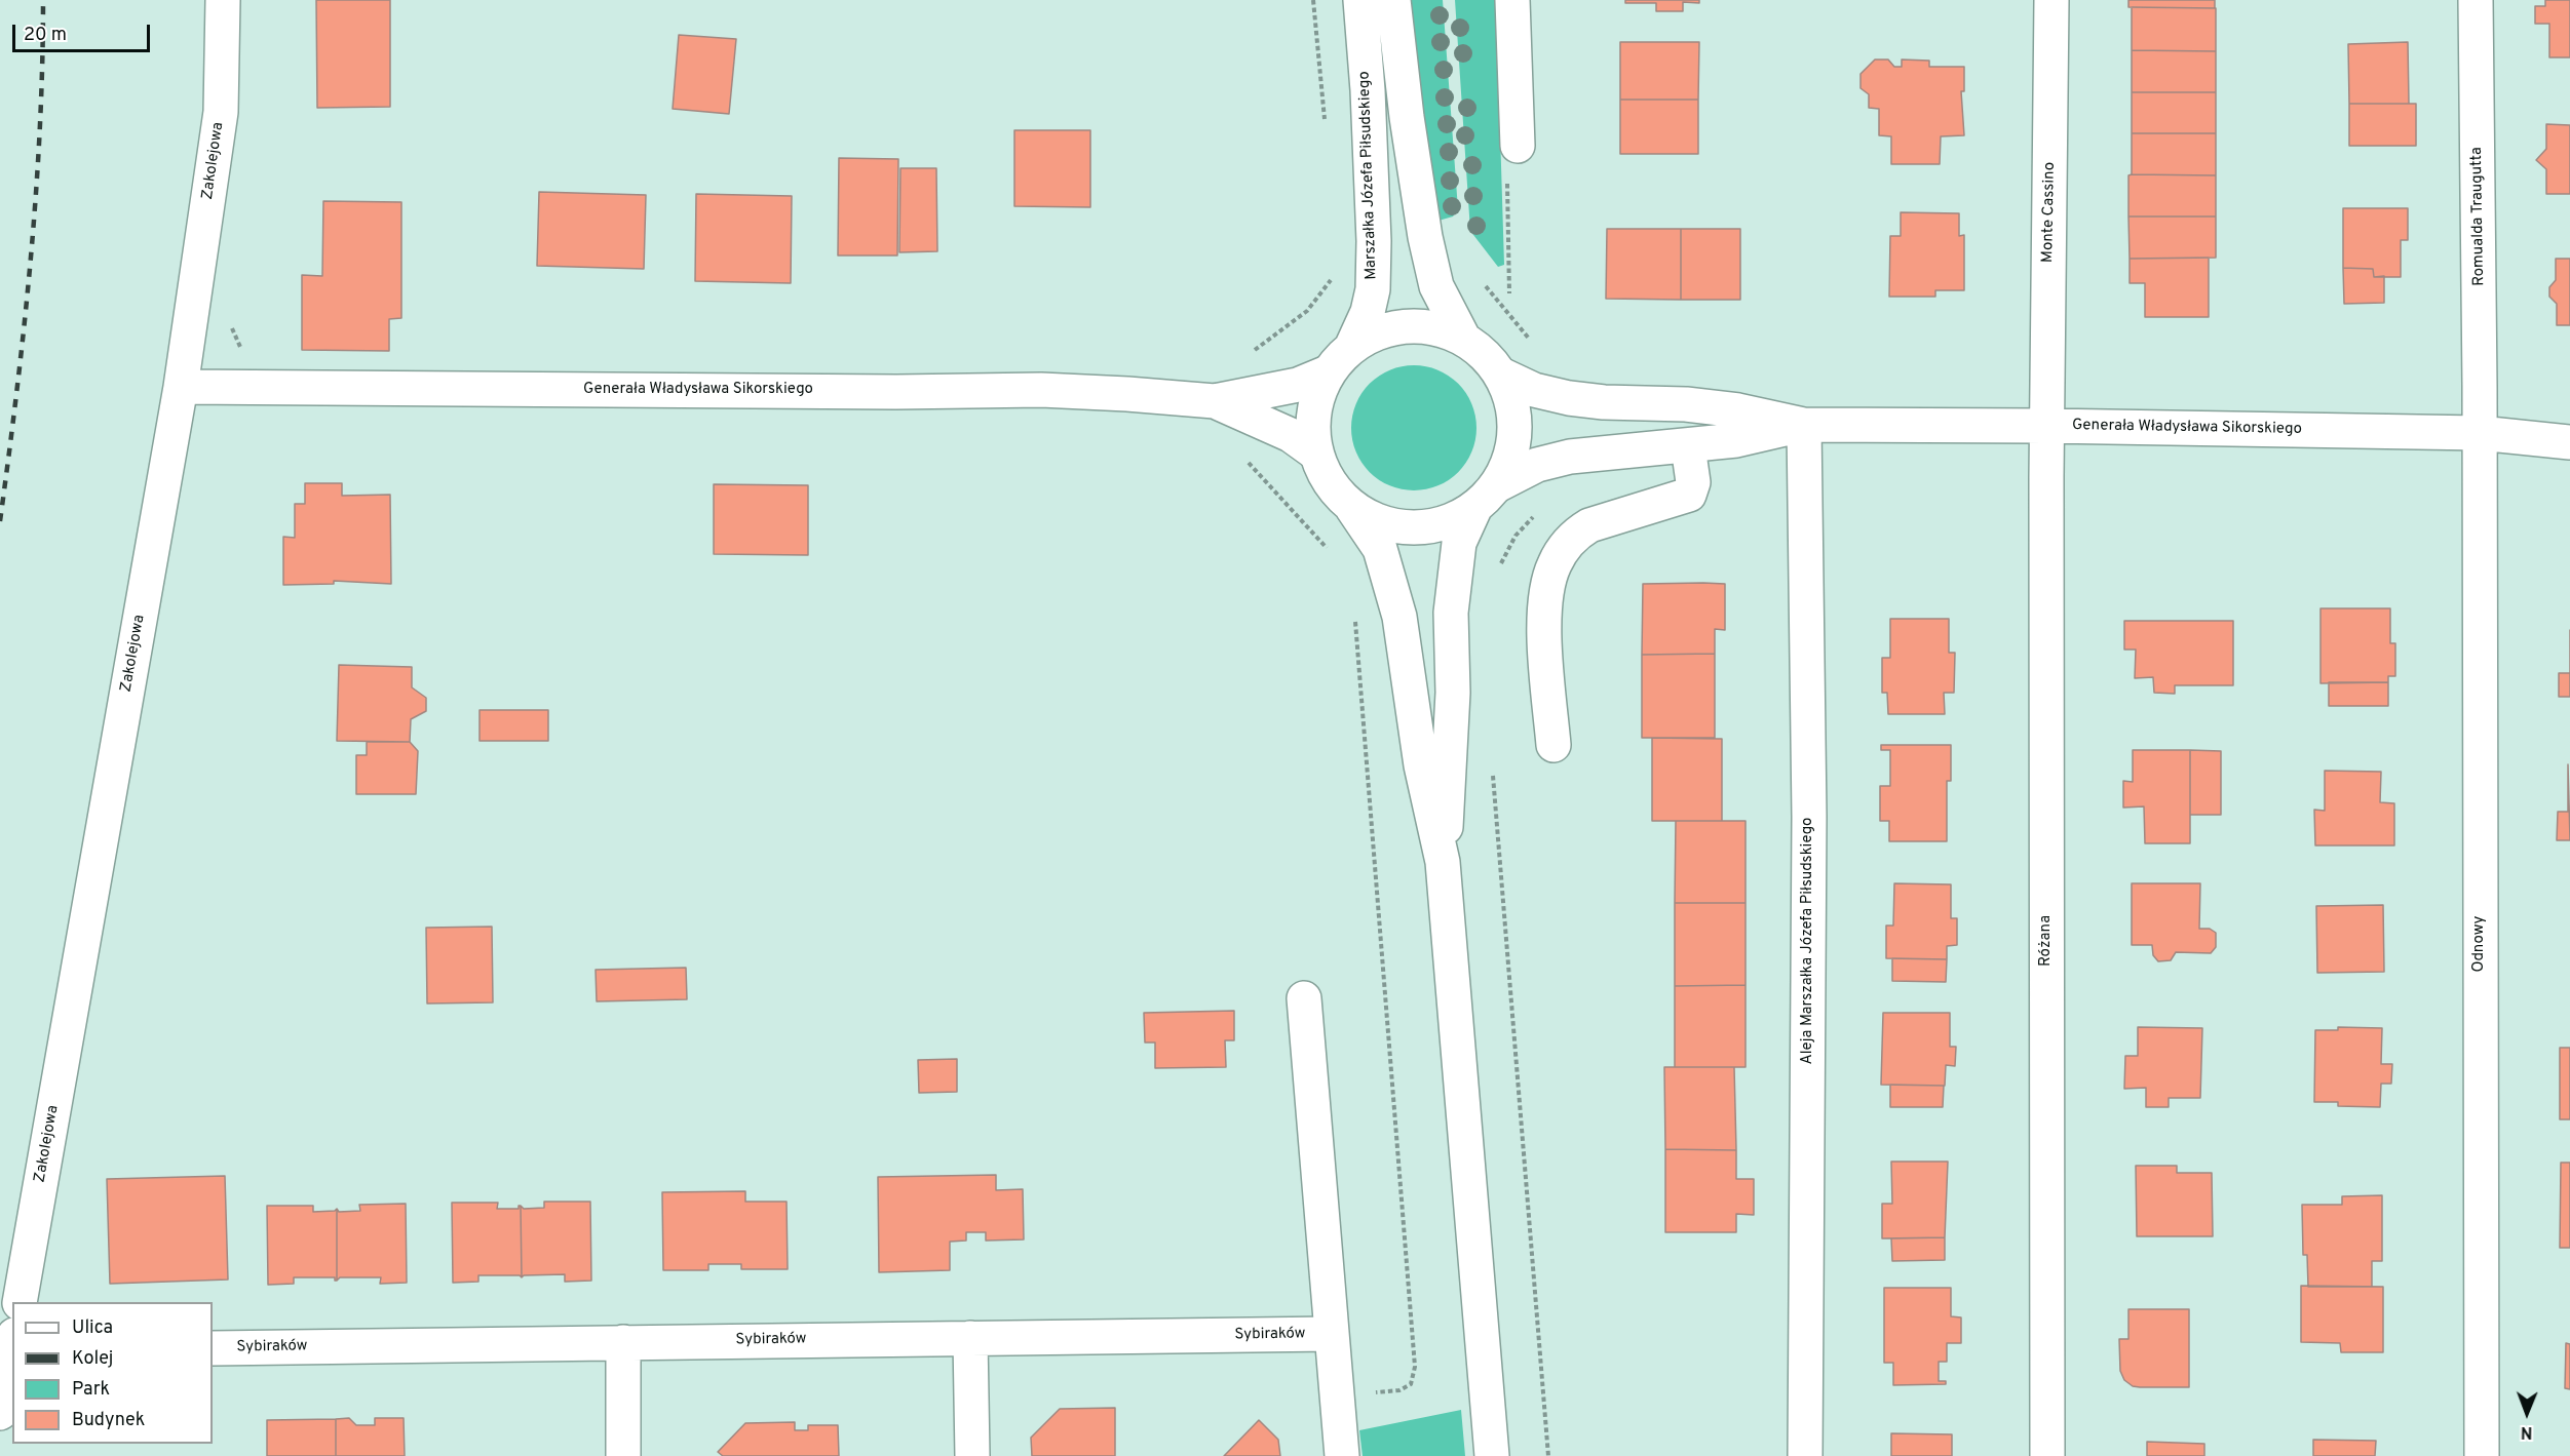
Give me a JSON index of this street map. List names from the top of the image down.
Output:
{
  "streets": {
    "street": [
      "Zakolejowa",
      "Marszałka Józefa Piłsudskiego",
      "Monte Cassino",
      "Romualda Traugutta",
      "Generała Władysława Sikorskiego",
      "Aleja Marszałka Józefa Piłsudskiego",
      "Różana",
      "Odnowy",
      "Sybiraków"
    ]
  },
  "crossings": [
    ["Zakolejowa", "Generała Władysława Sikorskiego"],
    ["Marszałka Józefa Piłsudskiego", "Generała Władysława Sikorskiego"],
    ["Monte Cassino", "Generała Władysława Sikorskiego"],
    ["Monte Cassino", "Różana"],
    ["Romualda Traugutta", "Generała Władysława Sikorskiego"],
    ["Romualda Traugutta", "Odnowy"],
    ["Generała Władysława Sikorskiego", "Aleja Marszałka Józefa Piłsudskiego"],
    ["Generała Władysława Sikorskiego", "Różana"],
    ["Generała Władysława Sikorskiego", "Odnowy"]
  ],
  "legend": [
    "Ulica",
    "Kolej",
    "Park",
    "Budynek"
  ],
  "scale_bar": "20 m",
  "north": "bottom"
}
